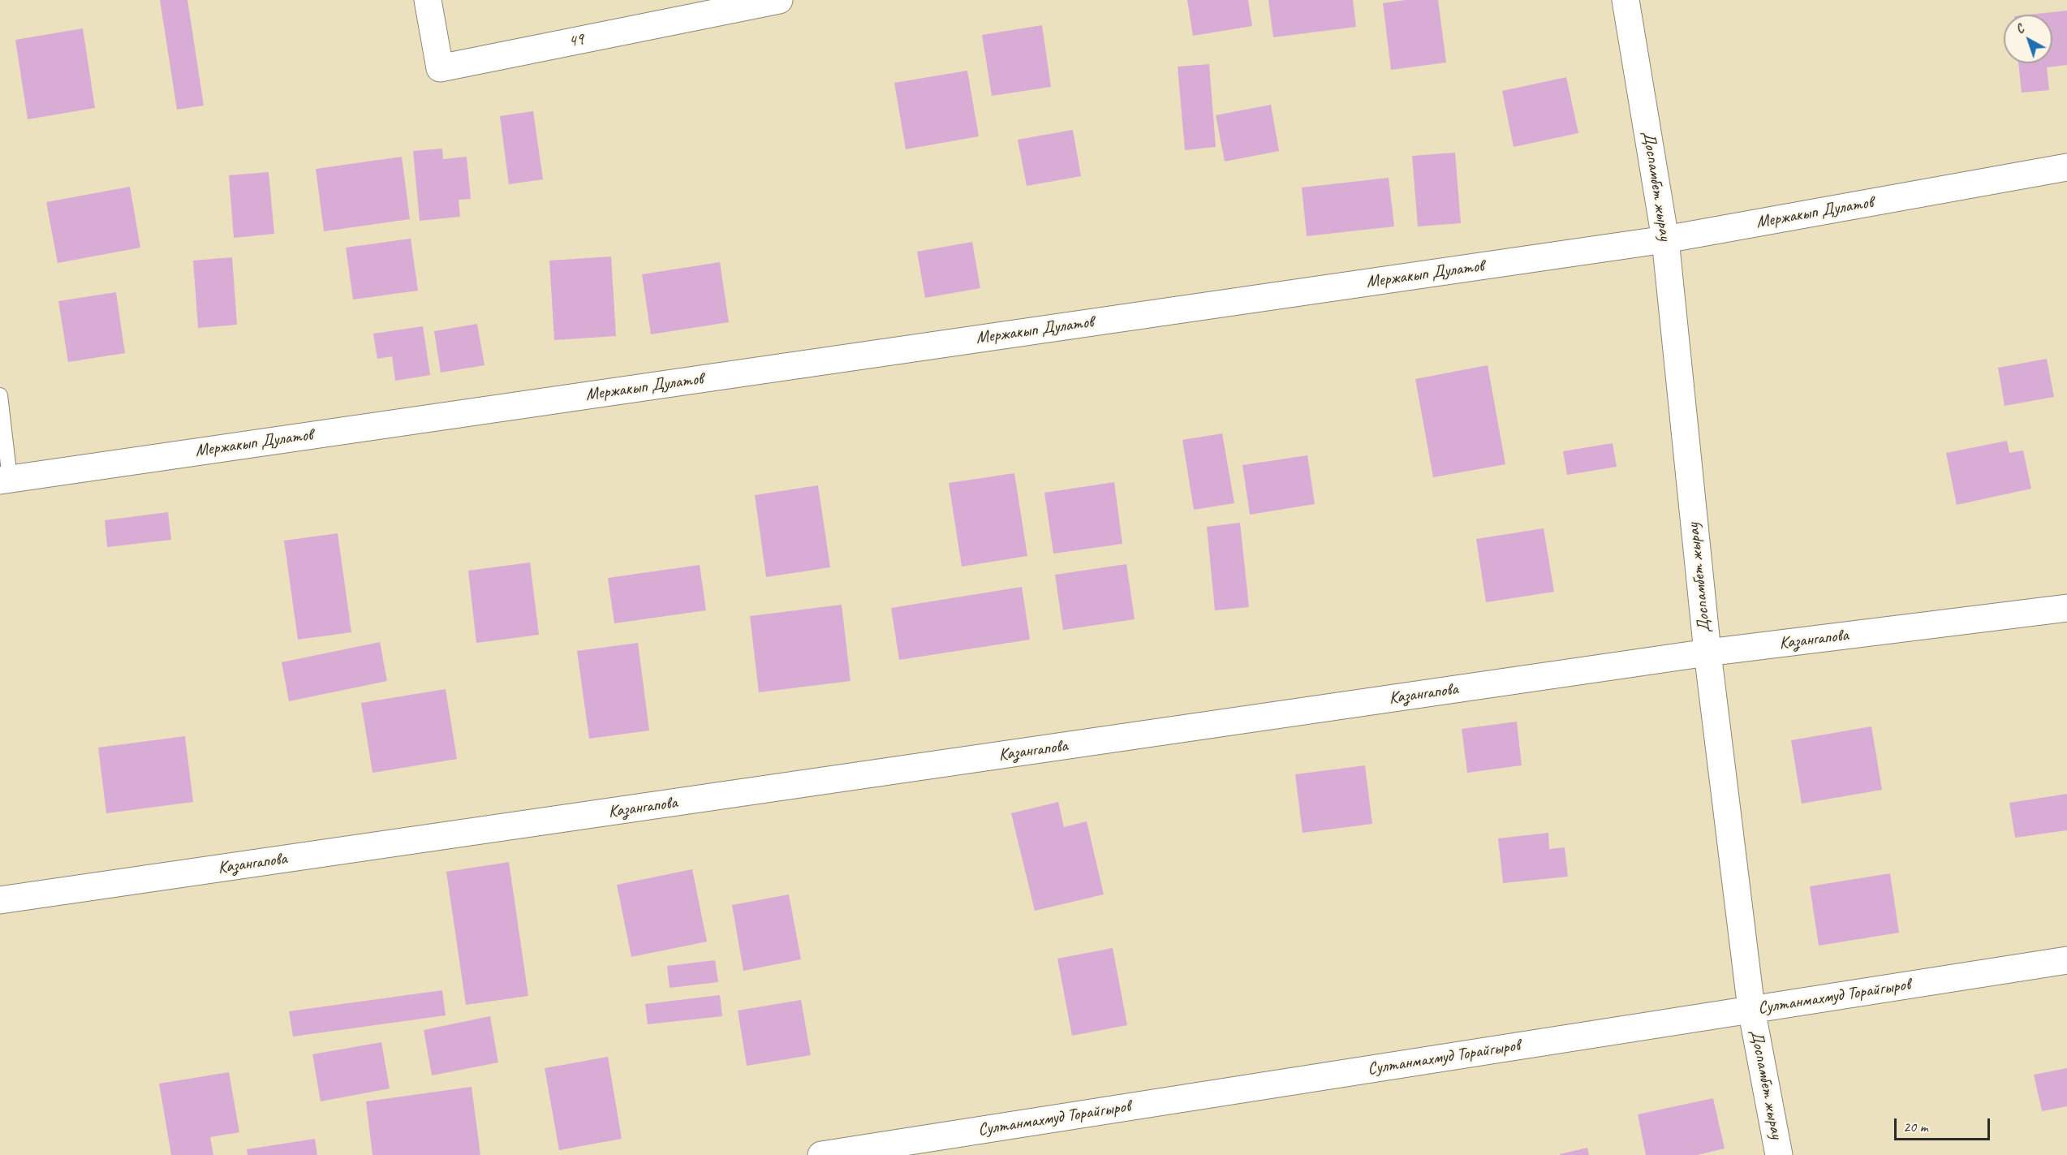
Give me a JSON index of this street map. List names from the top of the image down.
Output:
{
  "streets": {
    "street": [
      "49",
      "Доспамбет жырау",
      "Мержакып Дулатов",
      "Казангапова",
      "Султанмахмуд Торайгыров"
    ]
  },
  "crossings": [
    ["Доспамбет жырау", "Мержакып Дулатов"],
    ["Доспамбет жырау", "Казангапова"],
    ["Доспамбет жырау", "Султанмахмуд Торайгыров"]
  ],
  "scale_bar": "20 m",
  "north": "top left"
}
